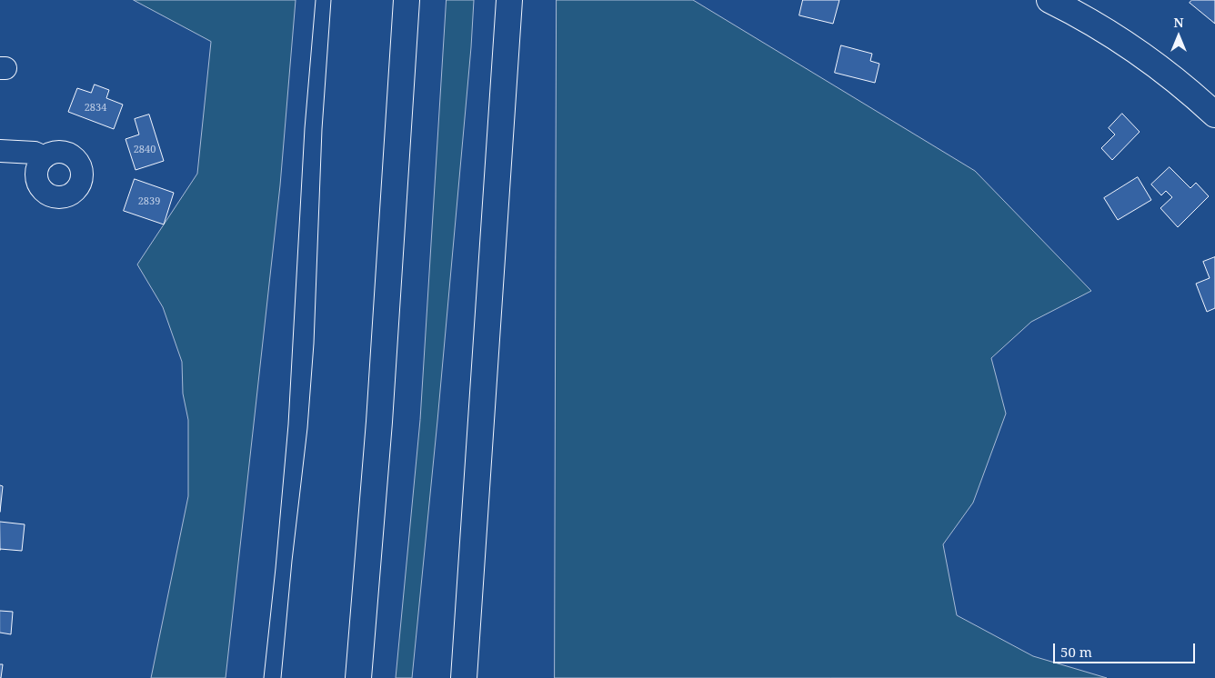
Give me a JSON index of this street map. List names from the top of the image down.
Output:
{
  "house_numbers": ["2834", "2840", "2839"],
  "scale_bar": "50 m",
  "north": "top"
}
